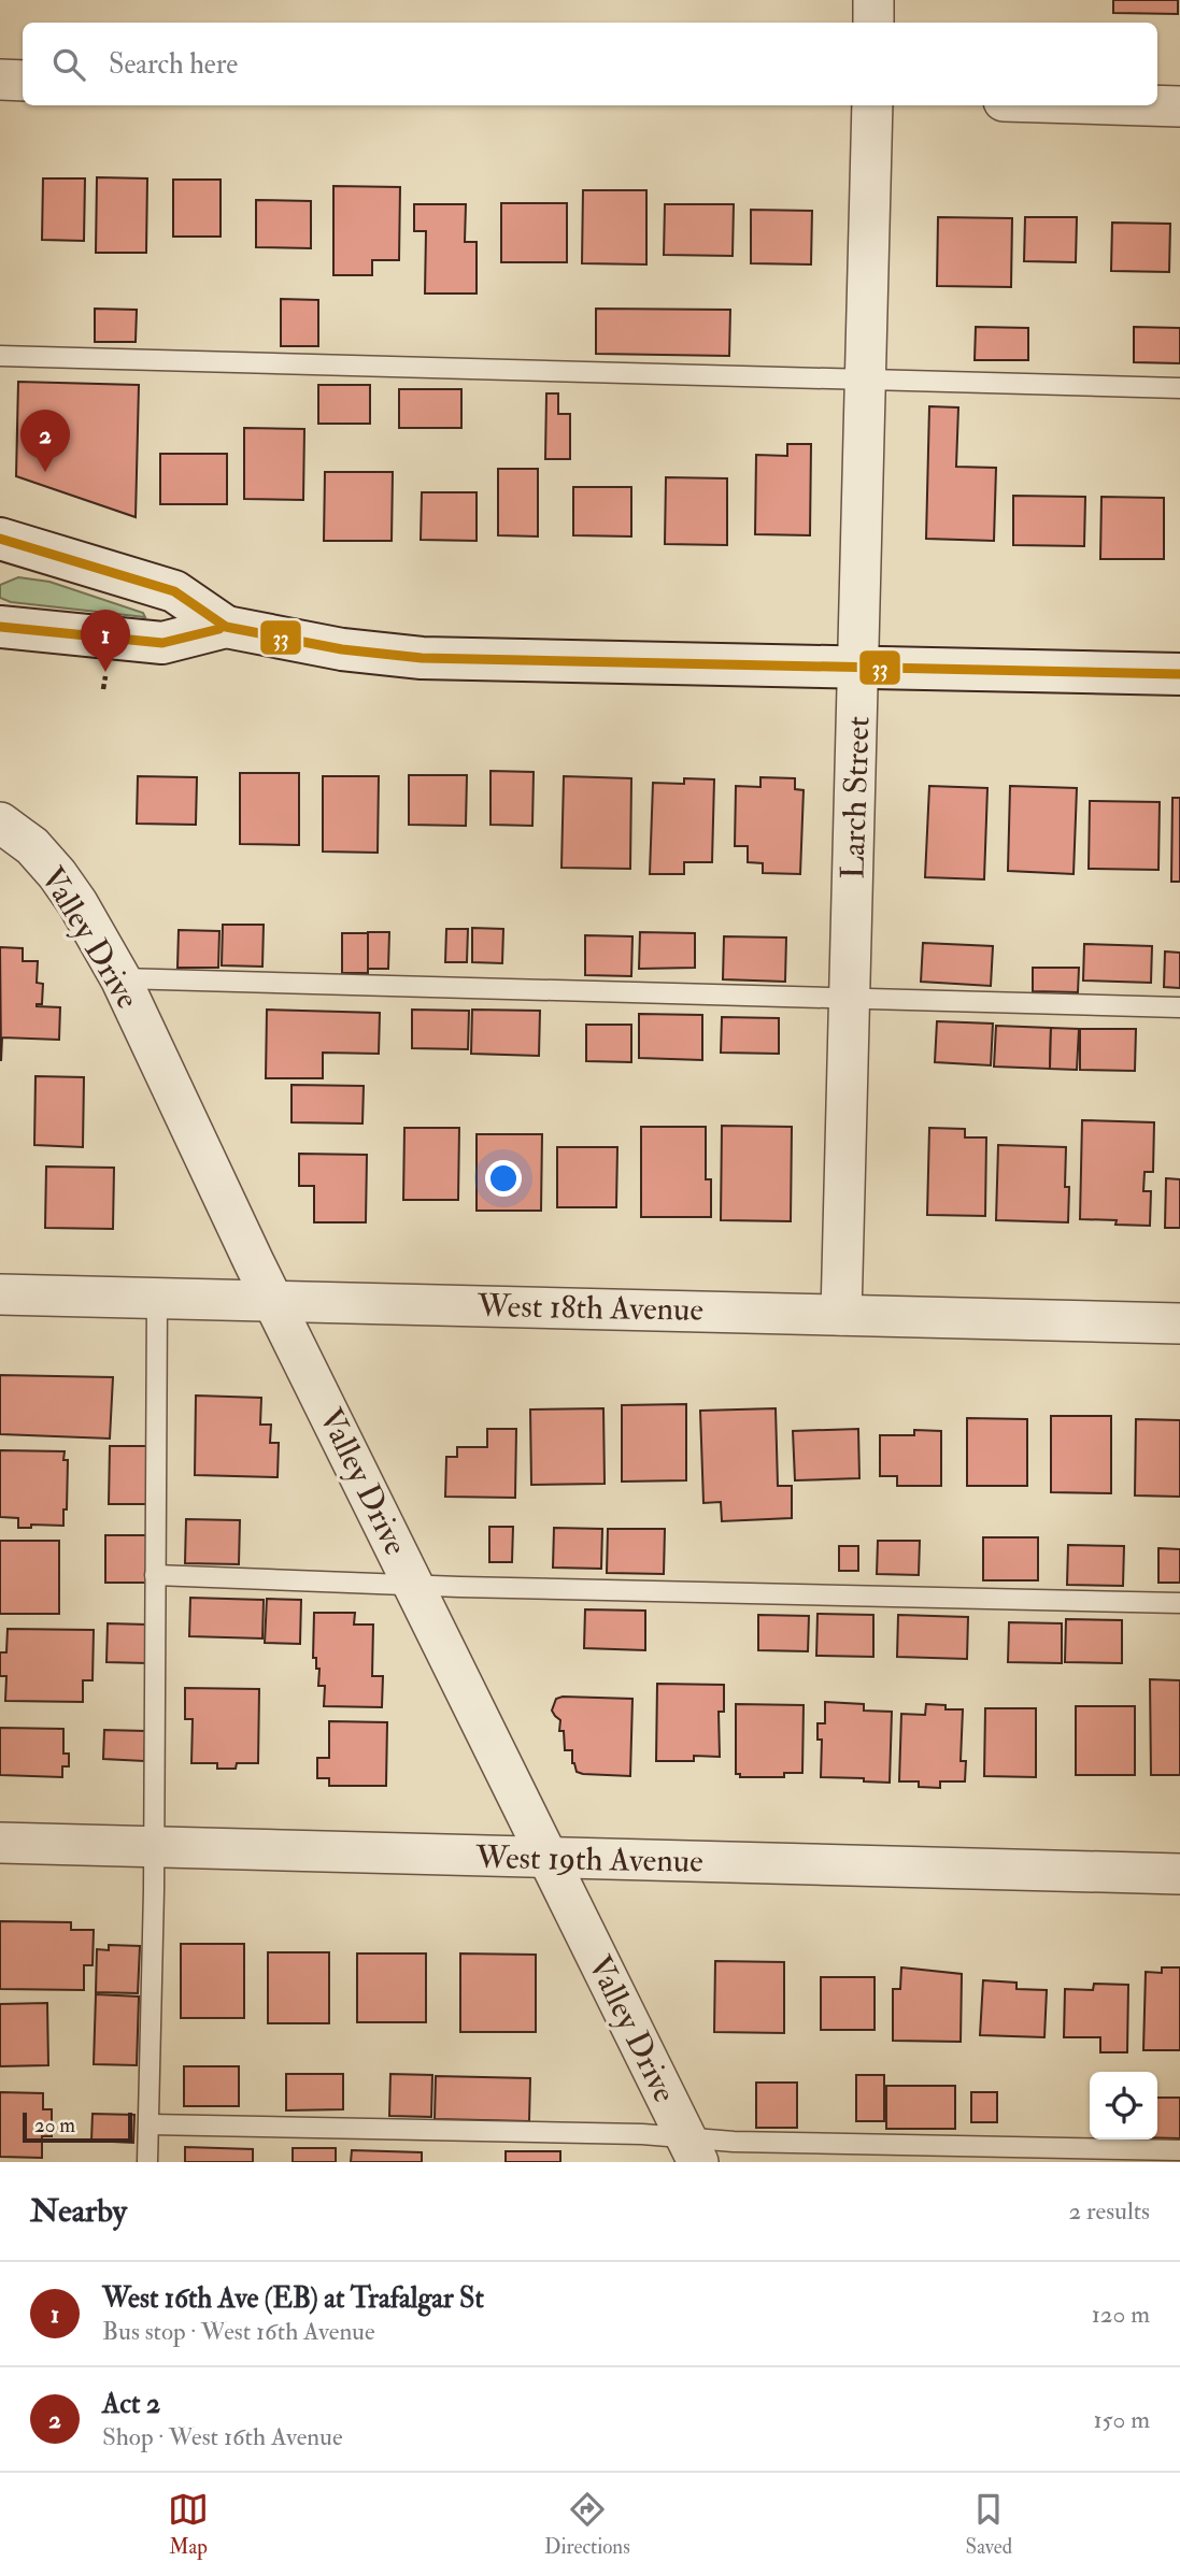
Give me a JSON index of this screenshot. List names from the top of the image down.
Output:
{
  "streets": {
    "street": [
      "Larch Street",
      "Valley Drive",
      "West 18th Avenue",
      "West 19th Avenue"
    ]
  },
  "crossings": [
    ["Larch Street", "West 18th Avenue"],
    ["Valley Drive", "West 18th Avenue"],
    ["Valley Drive", "West 19th Avenue"]
  ],
  "lines": ["transit line 33"],
  "scale_bar": "20 m",
  "page": {
    "search": "Search here",
    "pins": ["2", "1"],
    "scale": "20 m",
    "heading": ["Nearby", "2 results"],
    "list": [
      {
        "mark": "1",
        "name": "West 16th Ave (EB) at Trafalgar St",
        "note": "Bus stop · West 16th Avenue",
        "value": "120 m"
      },
      {
        "mark": "2",
        "name": "Act 2",
        "note": "Shop · West 16th Avenue",
        "value": "150 m"
      }
    ],
    "nav": ["Map", "Directions", "Saved"]
  }
}
